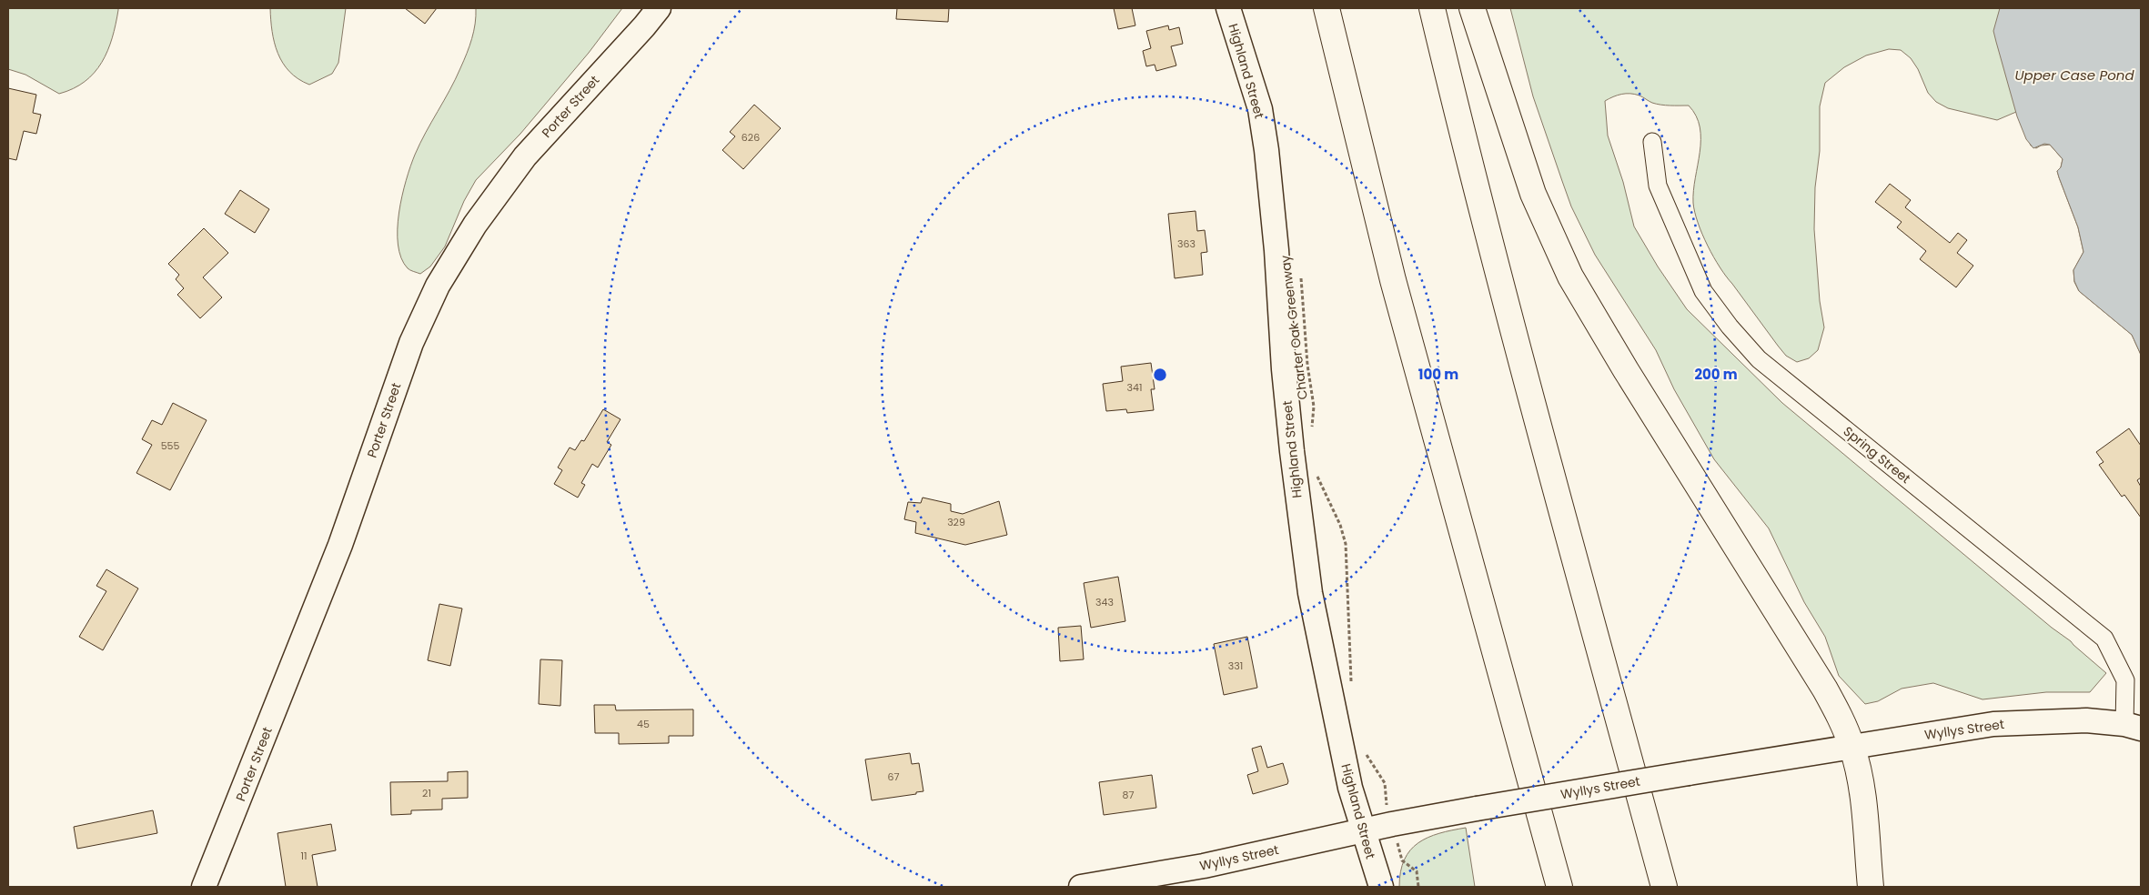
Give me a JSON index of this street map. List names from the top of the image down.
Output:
{
  "streets": {
    "street": [
      "Highland Street",
      "Porter Street",
      "Spring Street",
      "Wyllys Street"
    ],
    "path": ["Charter Oak Greenway"]
  },
  "crossings": [
    ["Highland Street", "Wyllys Street"],
    ["Spring Street", "Wyllys Street"]
  ],
  "water": ["Upper Case Pond"],
  "house_numbers": [
    "626",
    "363",
    "341",
    "555",
    "329",
    "343",
    "331",
    "45",
    "67",
    "21",
    "87",
    "11"
  ],
  "rings": ["100 m", "200 m"]
}
